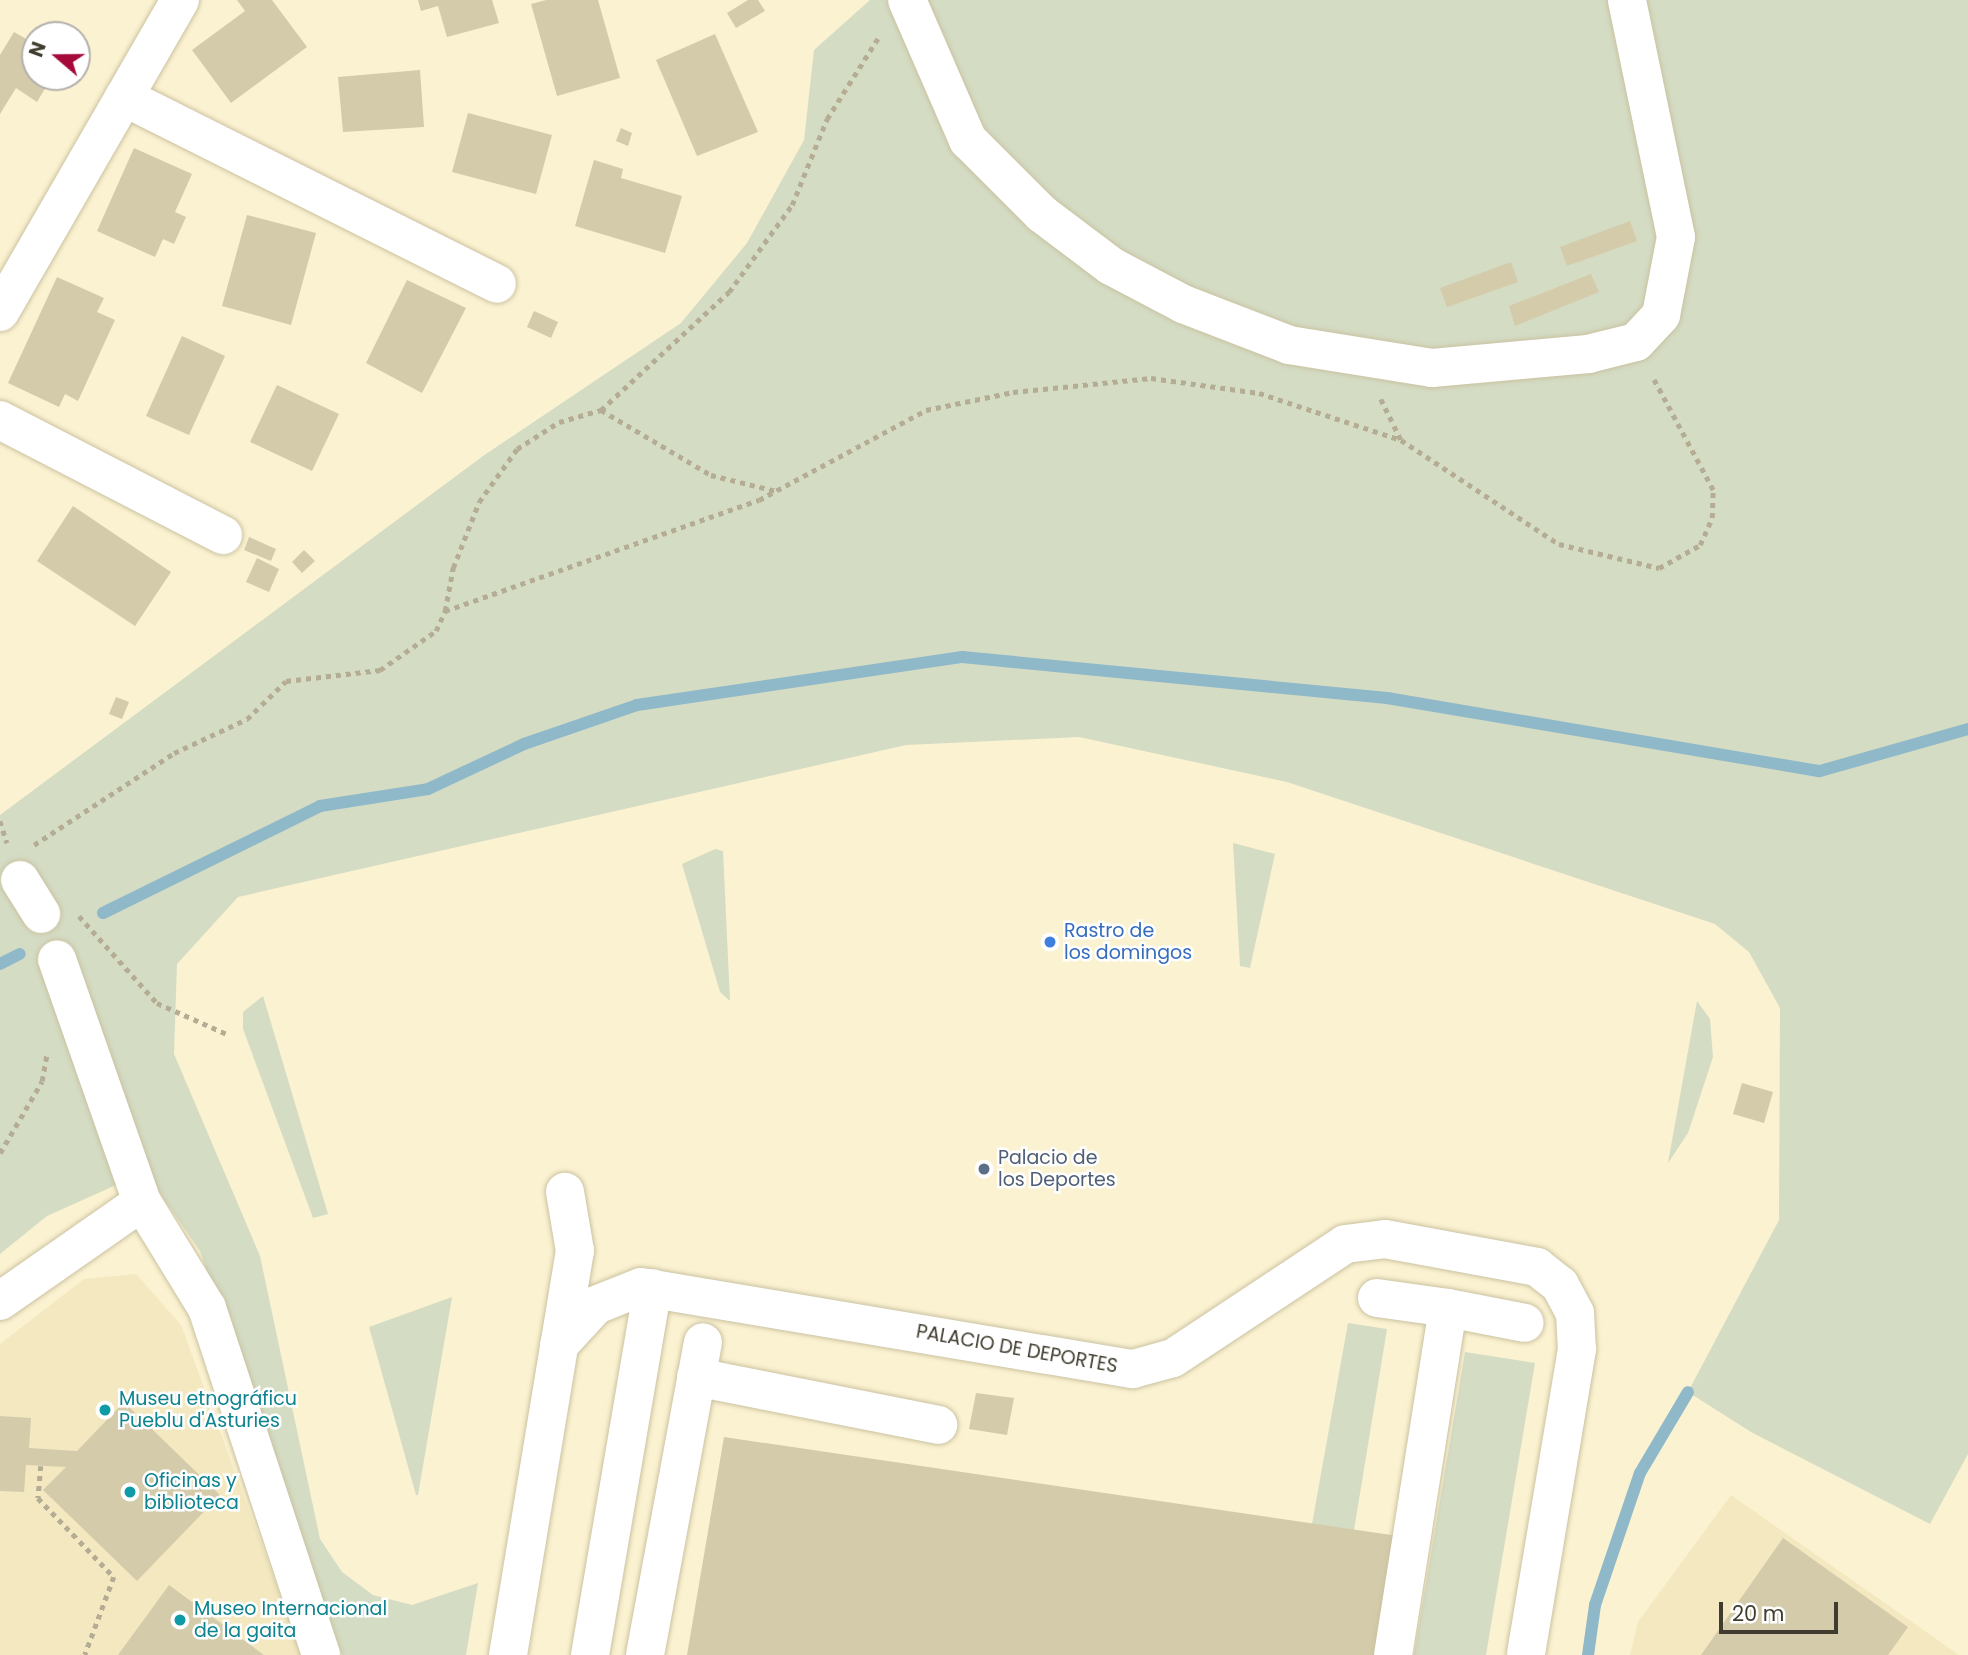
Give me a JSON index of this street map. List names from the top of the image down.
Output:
{
  "streets": {
    "street": ["PALACIO DE DEPORTES"]
  },
  "places": [
    "Rastro de los domingos",
    "Palacio de los Deportes",
    "Museu etnográficu Pueblu d'Asturies",
    "Oficinas y biblioteca",
    "Museo Internacional de la gaita"
  ],
  "scale_bar": "20 m",
  "north": "left"
}
